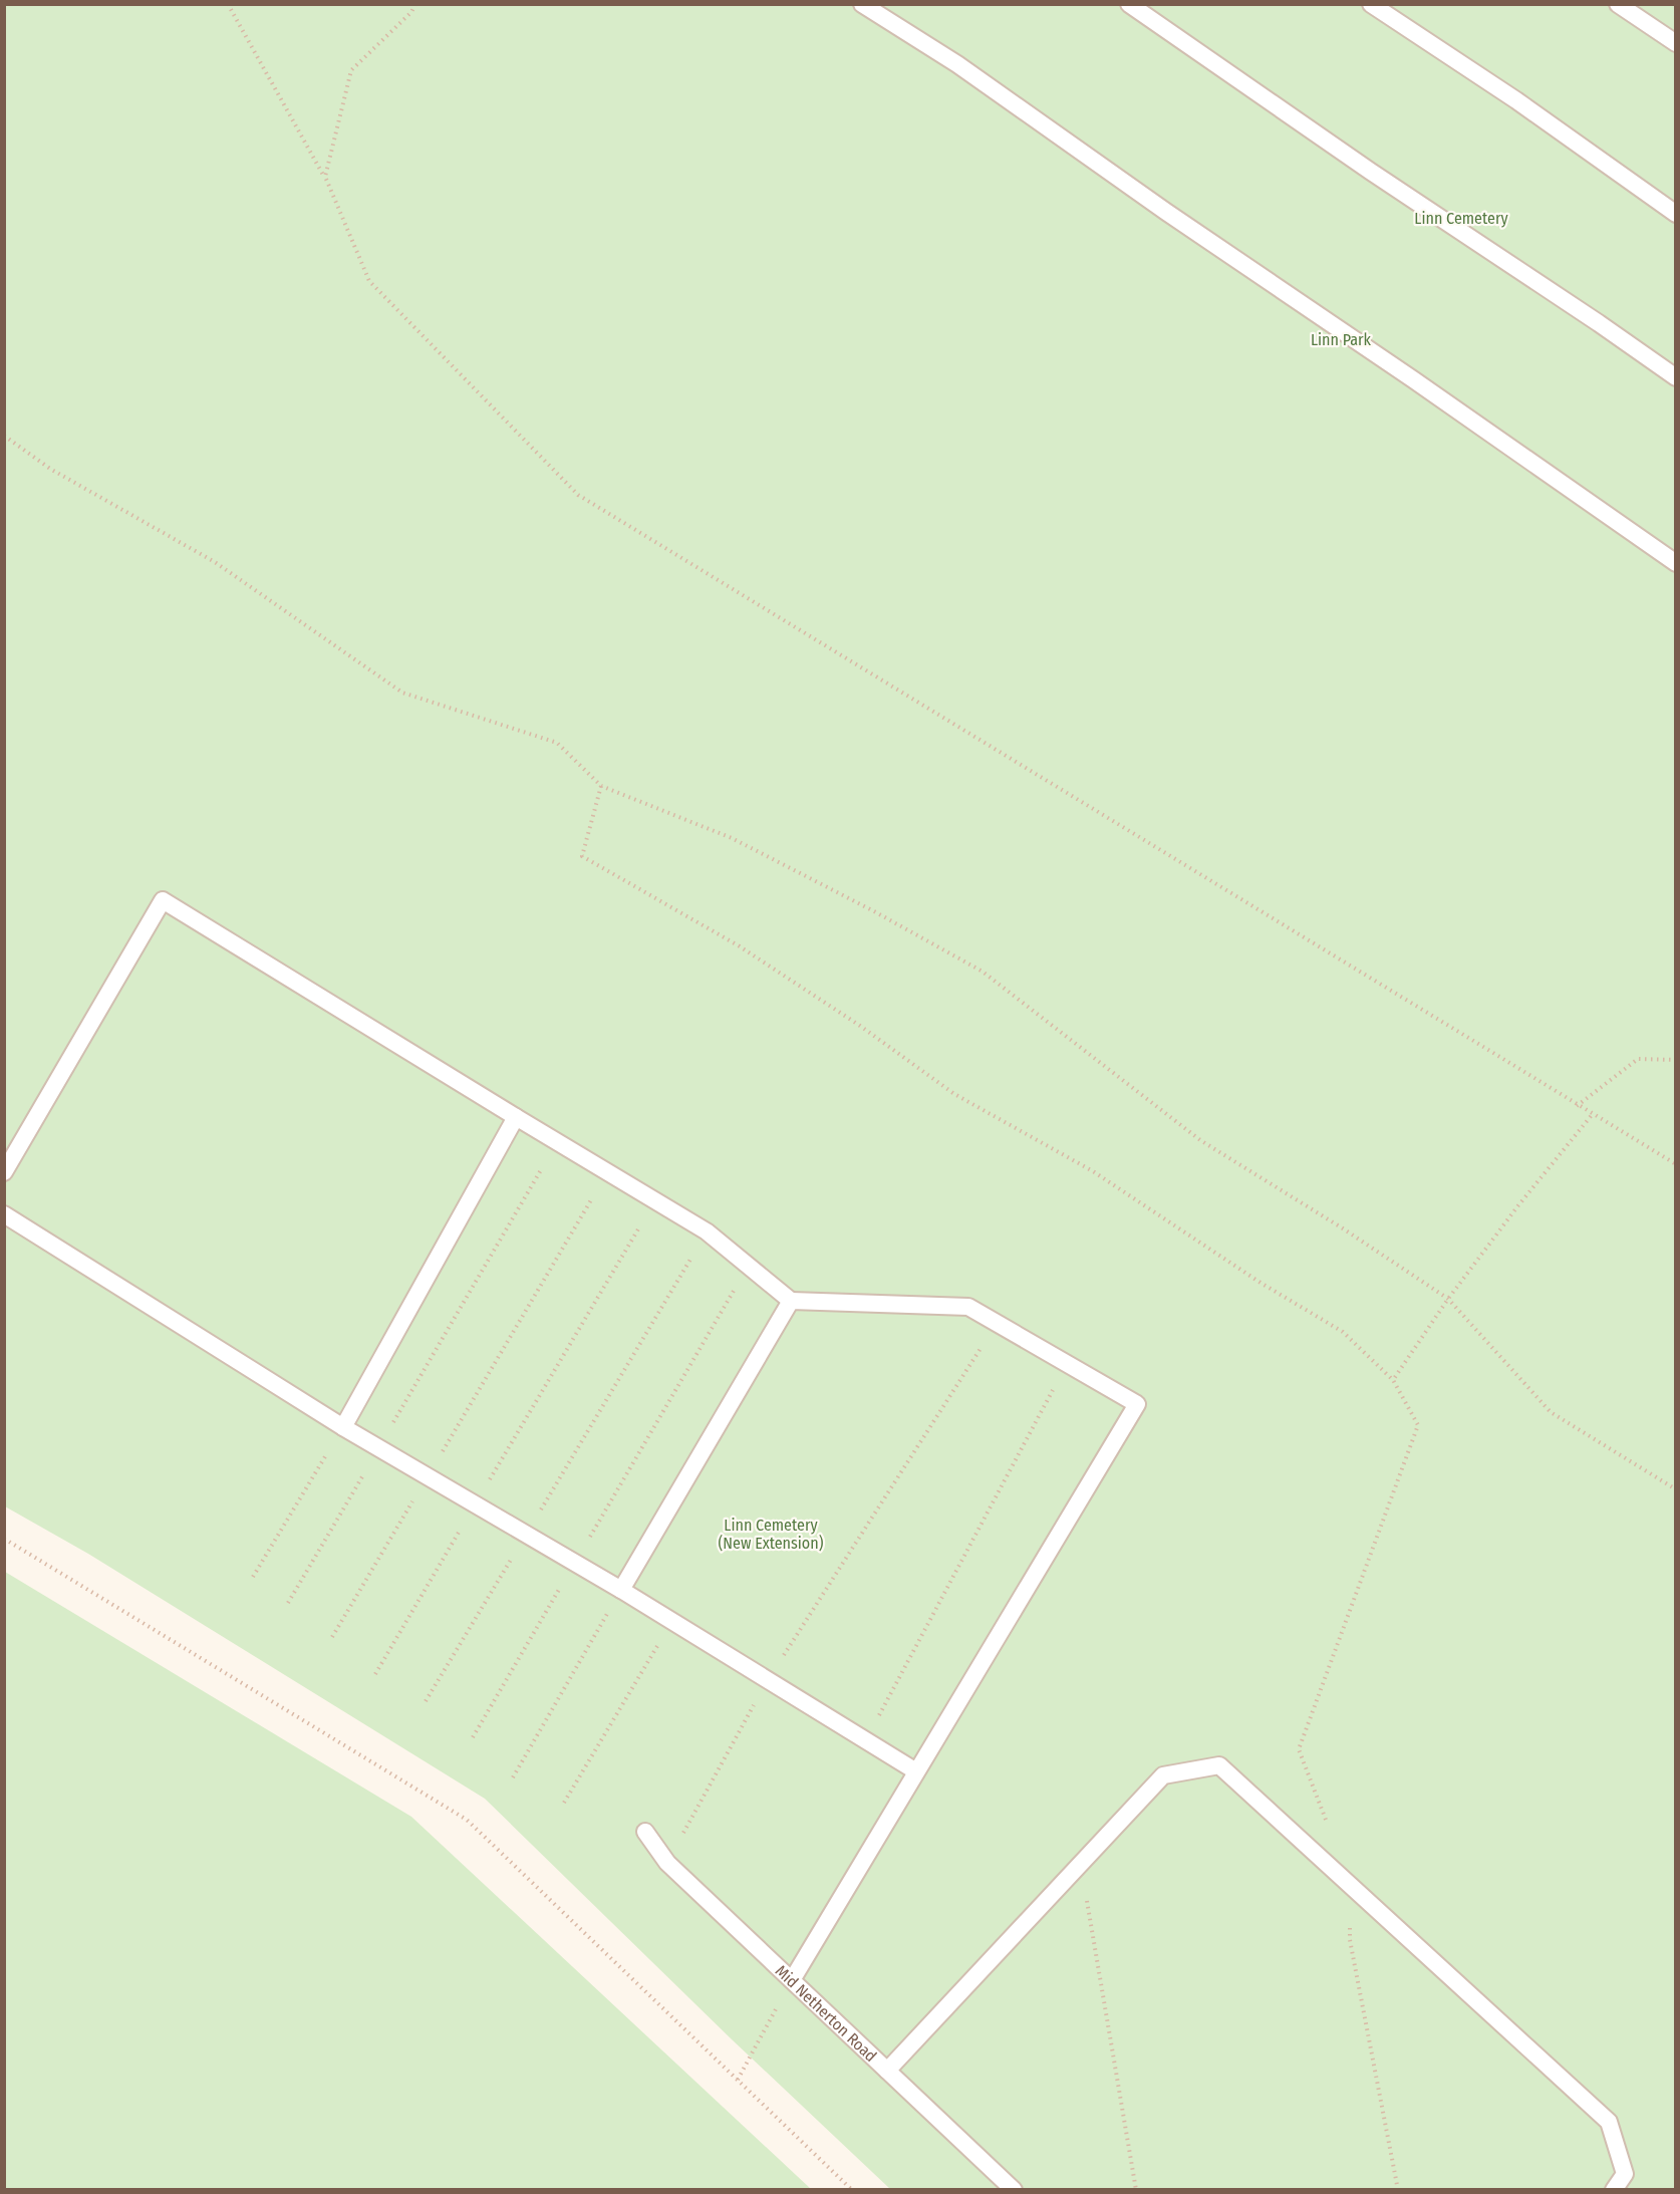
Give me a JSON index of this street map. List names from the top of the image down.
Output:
{
  "streets": {
    "lane": ["Mid Netherton Road"]
  },
  "parks": ["Linn Cemetery", "Linn Park", "Linn Cemetery (New Extension)"]
}
